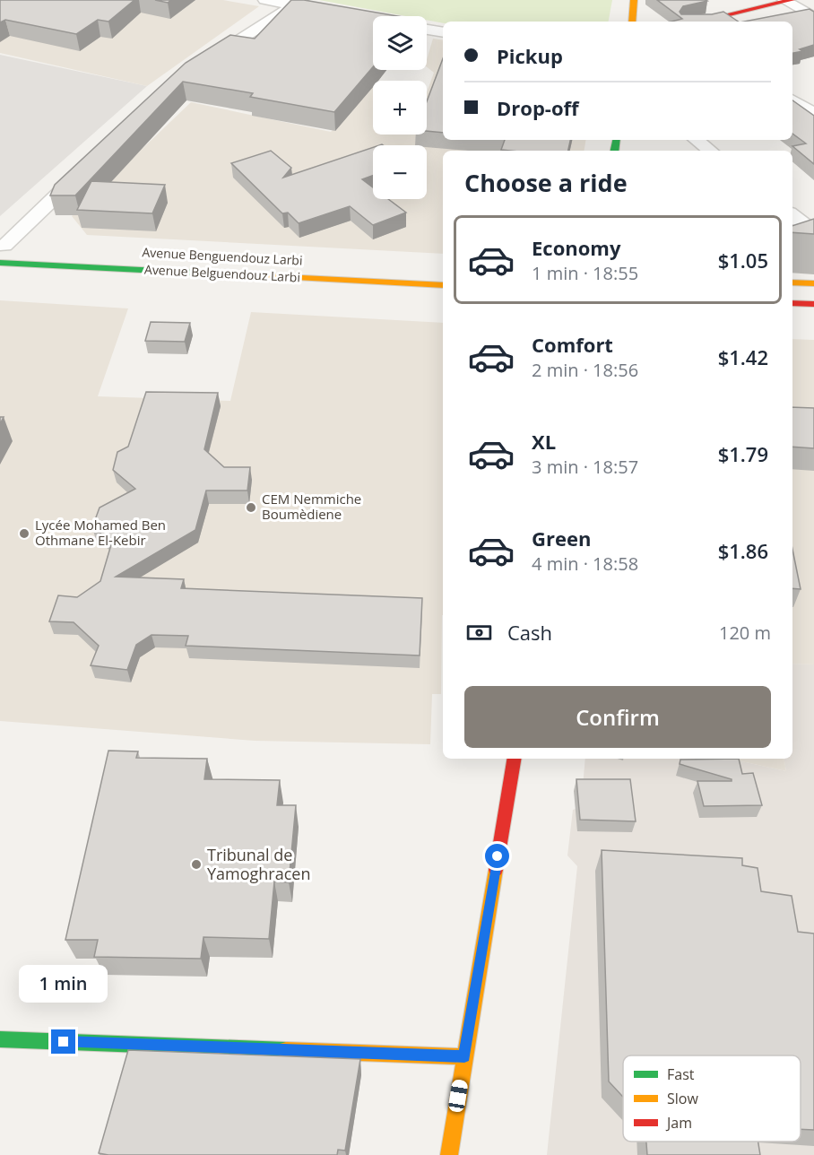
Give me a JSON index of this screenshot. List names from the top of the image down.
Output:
{
  "streets": {
    "main road": ["Avenue Belguendouz Larbi"]
  },
  "places": ["CEM Nemmiche Boumèdiene", "Lycée Mohamed Ben Othmane El-Kebir", "Tribunal de Yamoghracen"],
  "legend": ["Fast", "Slow", "Jam"],
  "page": {
    "map_buttons": ["+", "−"],
    "banner": ["Pickup", "Drop-off"],
    "heading": "Choose a ride",
    "list": [
      {
        "name": "Economy",
        "note": "1 min · 18:55",
        "value": "$1.05"
      },
      {
        "name": "Comfort",
        "note": "2 min · 18:56",
        "value": "$1.42"
      },
      {
        "name": "XL",
        "note": "3 min · 18:57",
        "value": "$1.79"
      },
      {
        "name": "Green",
        "note": "4 min · 18:58",
        "value": "$1.86"
      }
    ],
    "pay": ["Cash", "120 m"],
    "buttons": "Confirm",
    "bubble": "1 min"
  }
}
